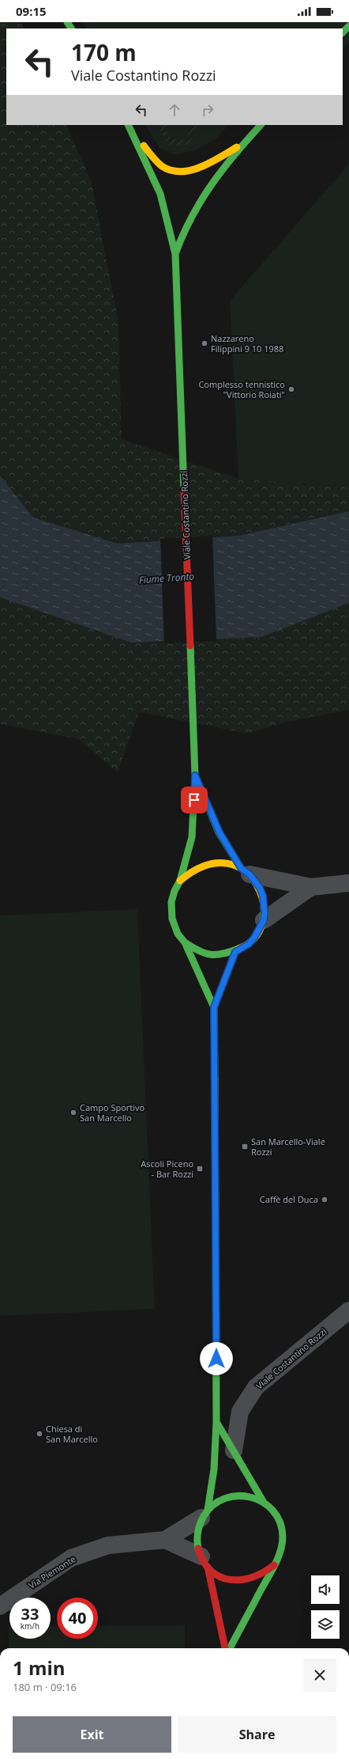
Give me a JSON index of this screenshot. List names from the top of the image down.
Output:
{
  "streets": {
    "street": ["Viale Costantino Rozzi", "Via Piemonte"]
  },
  "crossings": [
    ["Viale Costantino Rozzi", "Via Piemonte"]
  ],
  "water": ["Fiume Tronto"],
  "places": {
    "other": [
      "Nazzareno Filippini 9 10 1988",
      "Complesso tennistico \"Vittorio Roiati\"",
      "Campo Sportivo San Marcello",
      "Caffè del Duca",
      "Chiesa di San Marcello"
    ],
    "transit": ["San Marcello-Viale Rozzi", "Ascoli Piceno - Bar Rozzi"]
  },
  "page": {
    "status": "09:15",
    "turn": ["170 m", "Viale Costantino Rozzi"],
    "speed": "33 km/h",
    "limit": "40",
    "heading": ["1 min", "180 m · 09:16"],
    "buttons": ["Exit", "Share"]
  }
}
